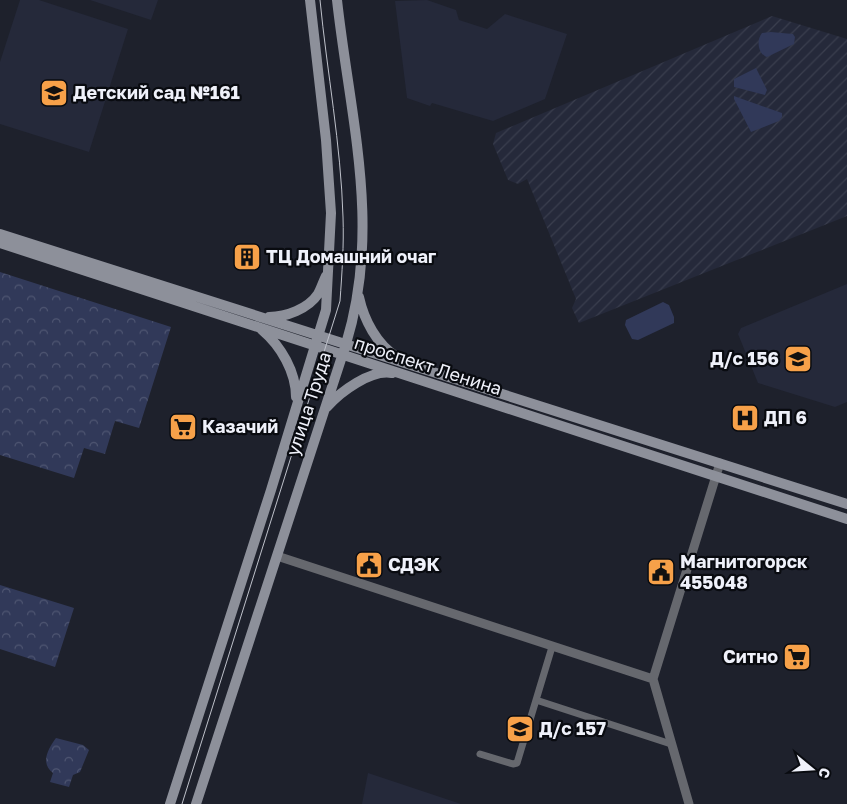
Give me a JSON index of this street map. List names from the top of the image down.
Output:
{
  "streets": {
    "main road": ["проспект Ленина", "улица Труда"]
  },
  "crossings": [
    ["проспект Ленина", "улица Труда"]
  ],
  "places": {
    "school or university": ["Детский сад №161", "Д/с 156", "Д/с 157"],
    "building": ["ТЦ Домашний очаг"],
    "hospital": ["ДП 6"],
    "supermarket": ["Казачий", "Ситно"],
    "public building": ["СДЭК", "Магнитогорск 455048"]
  },
  "north": "right"
}
